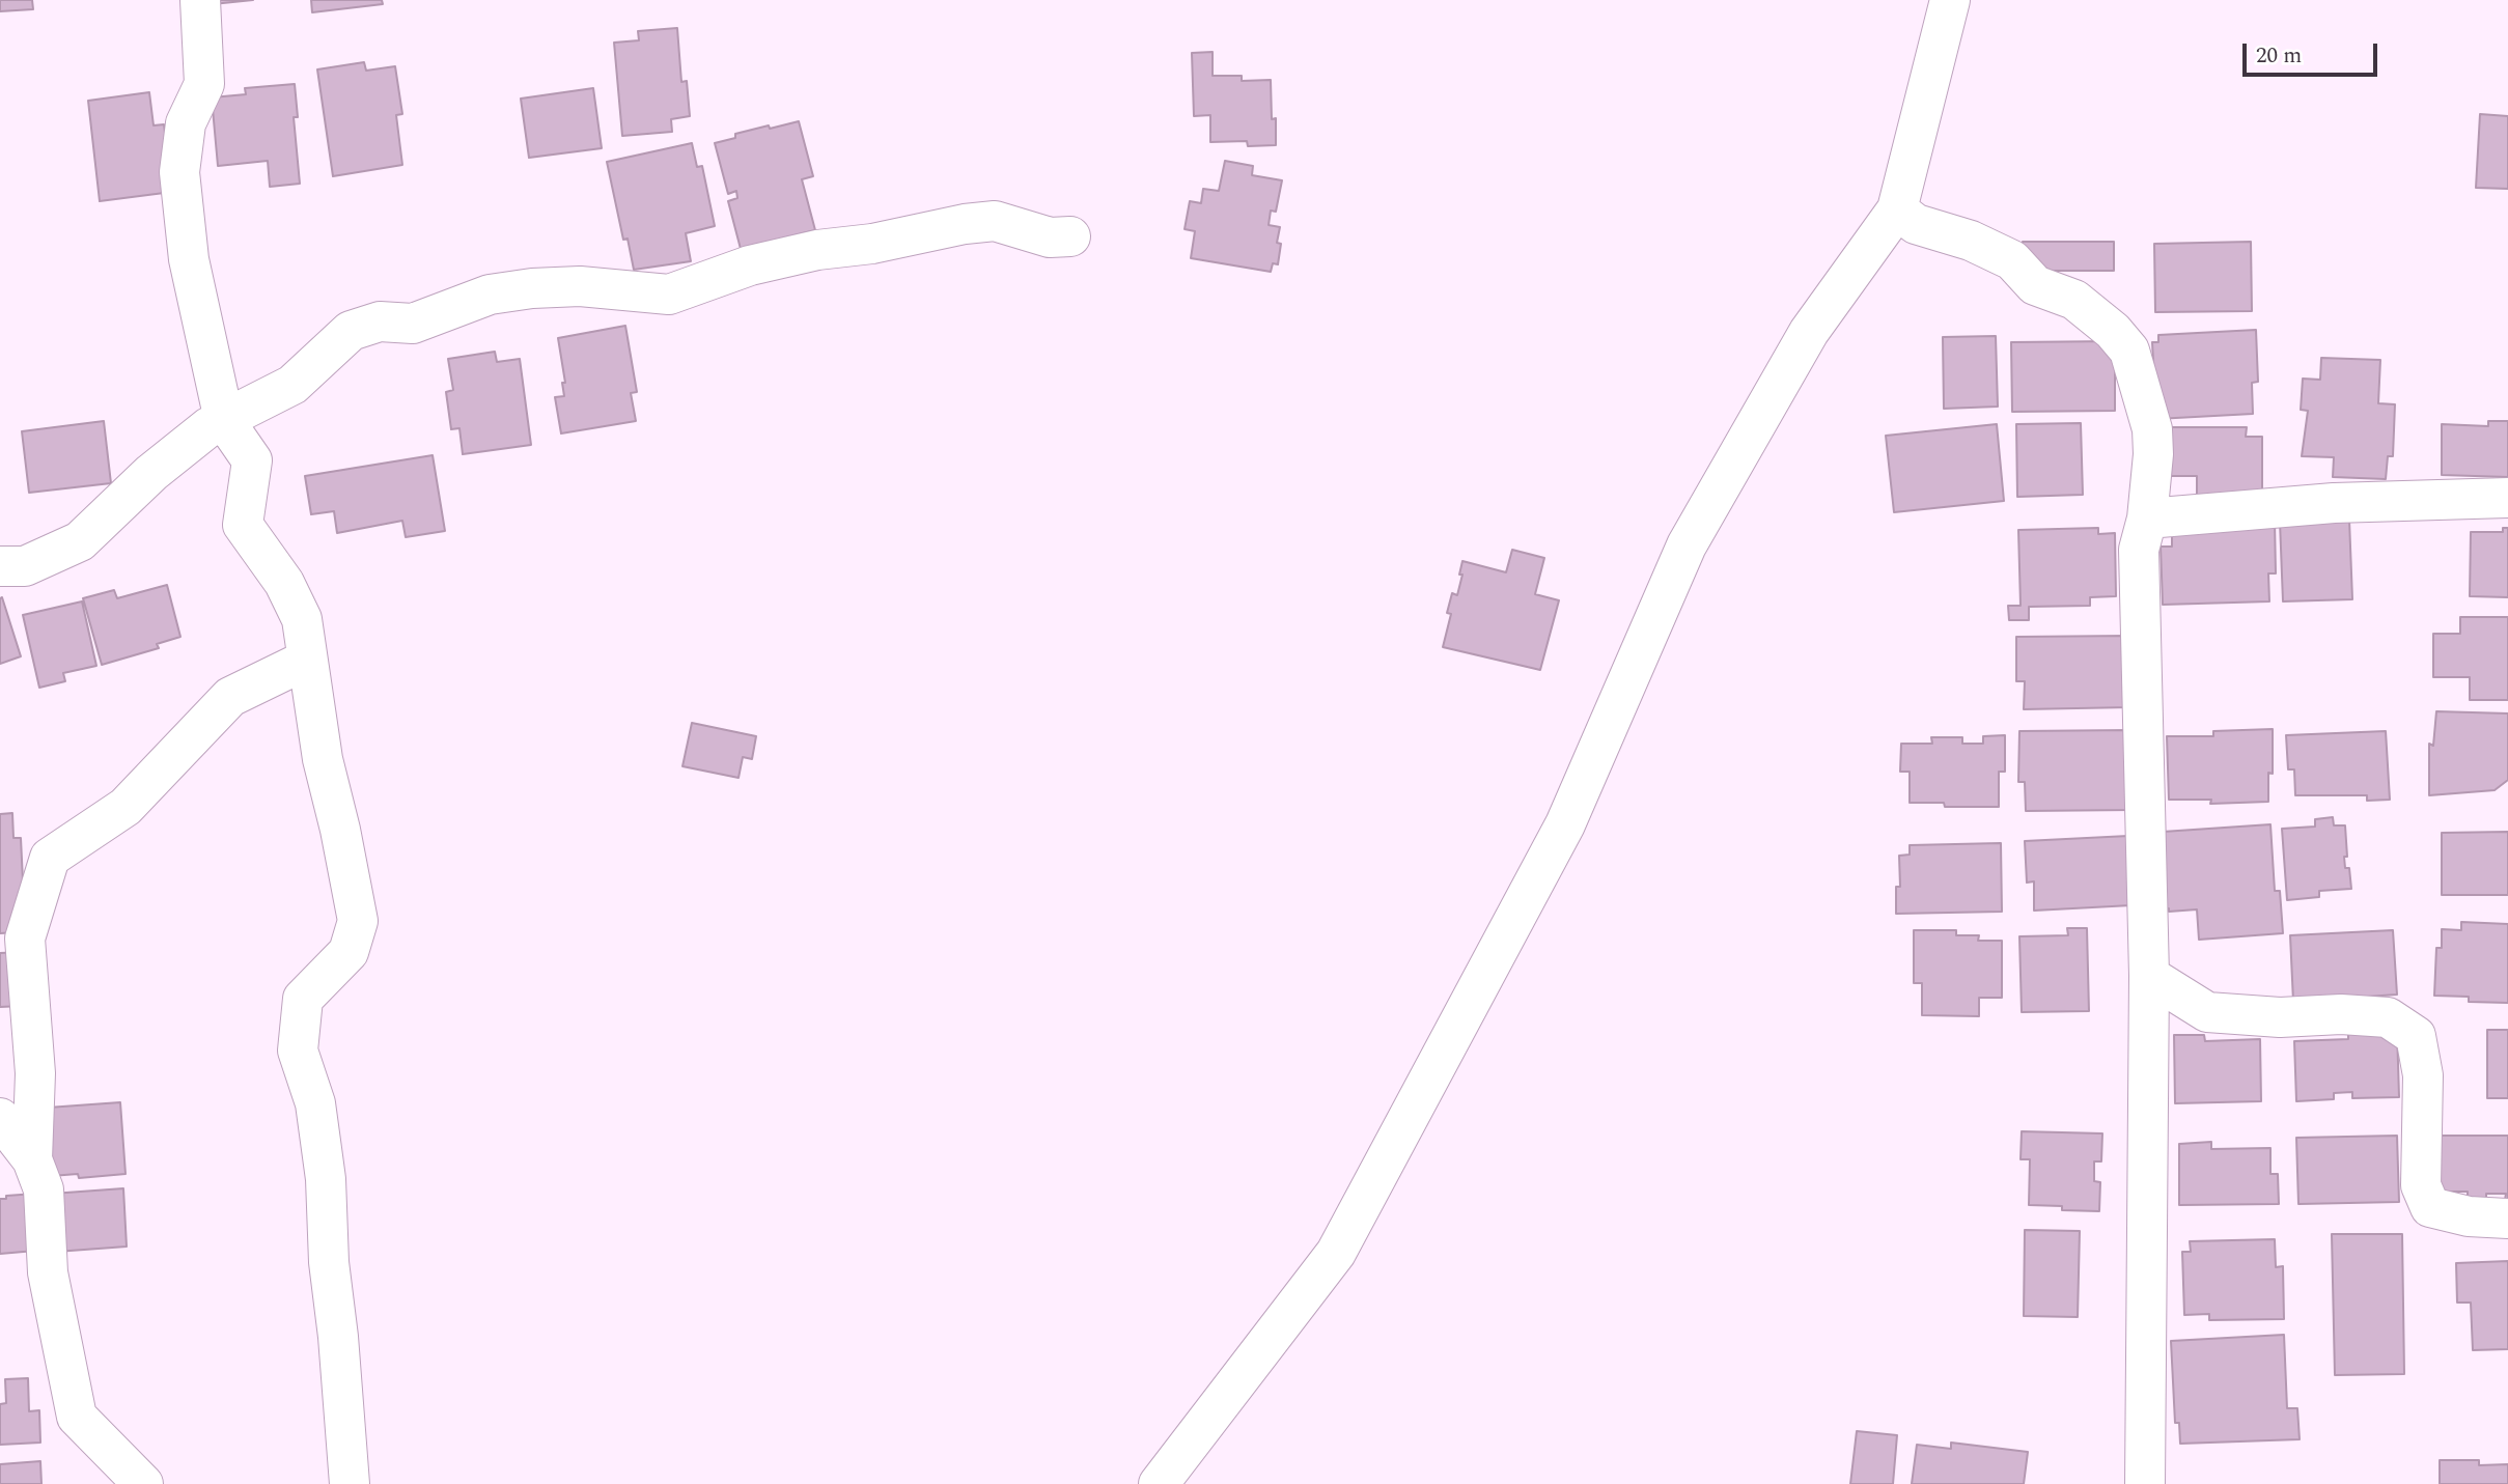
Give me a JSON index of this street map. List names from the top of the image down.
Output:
{
  "scale_bar": "20 m"
}
